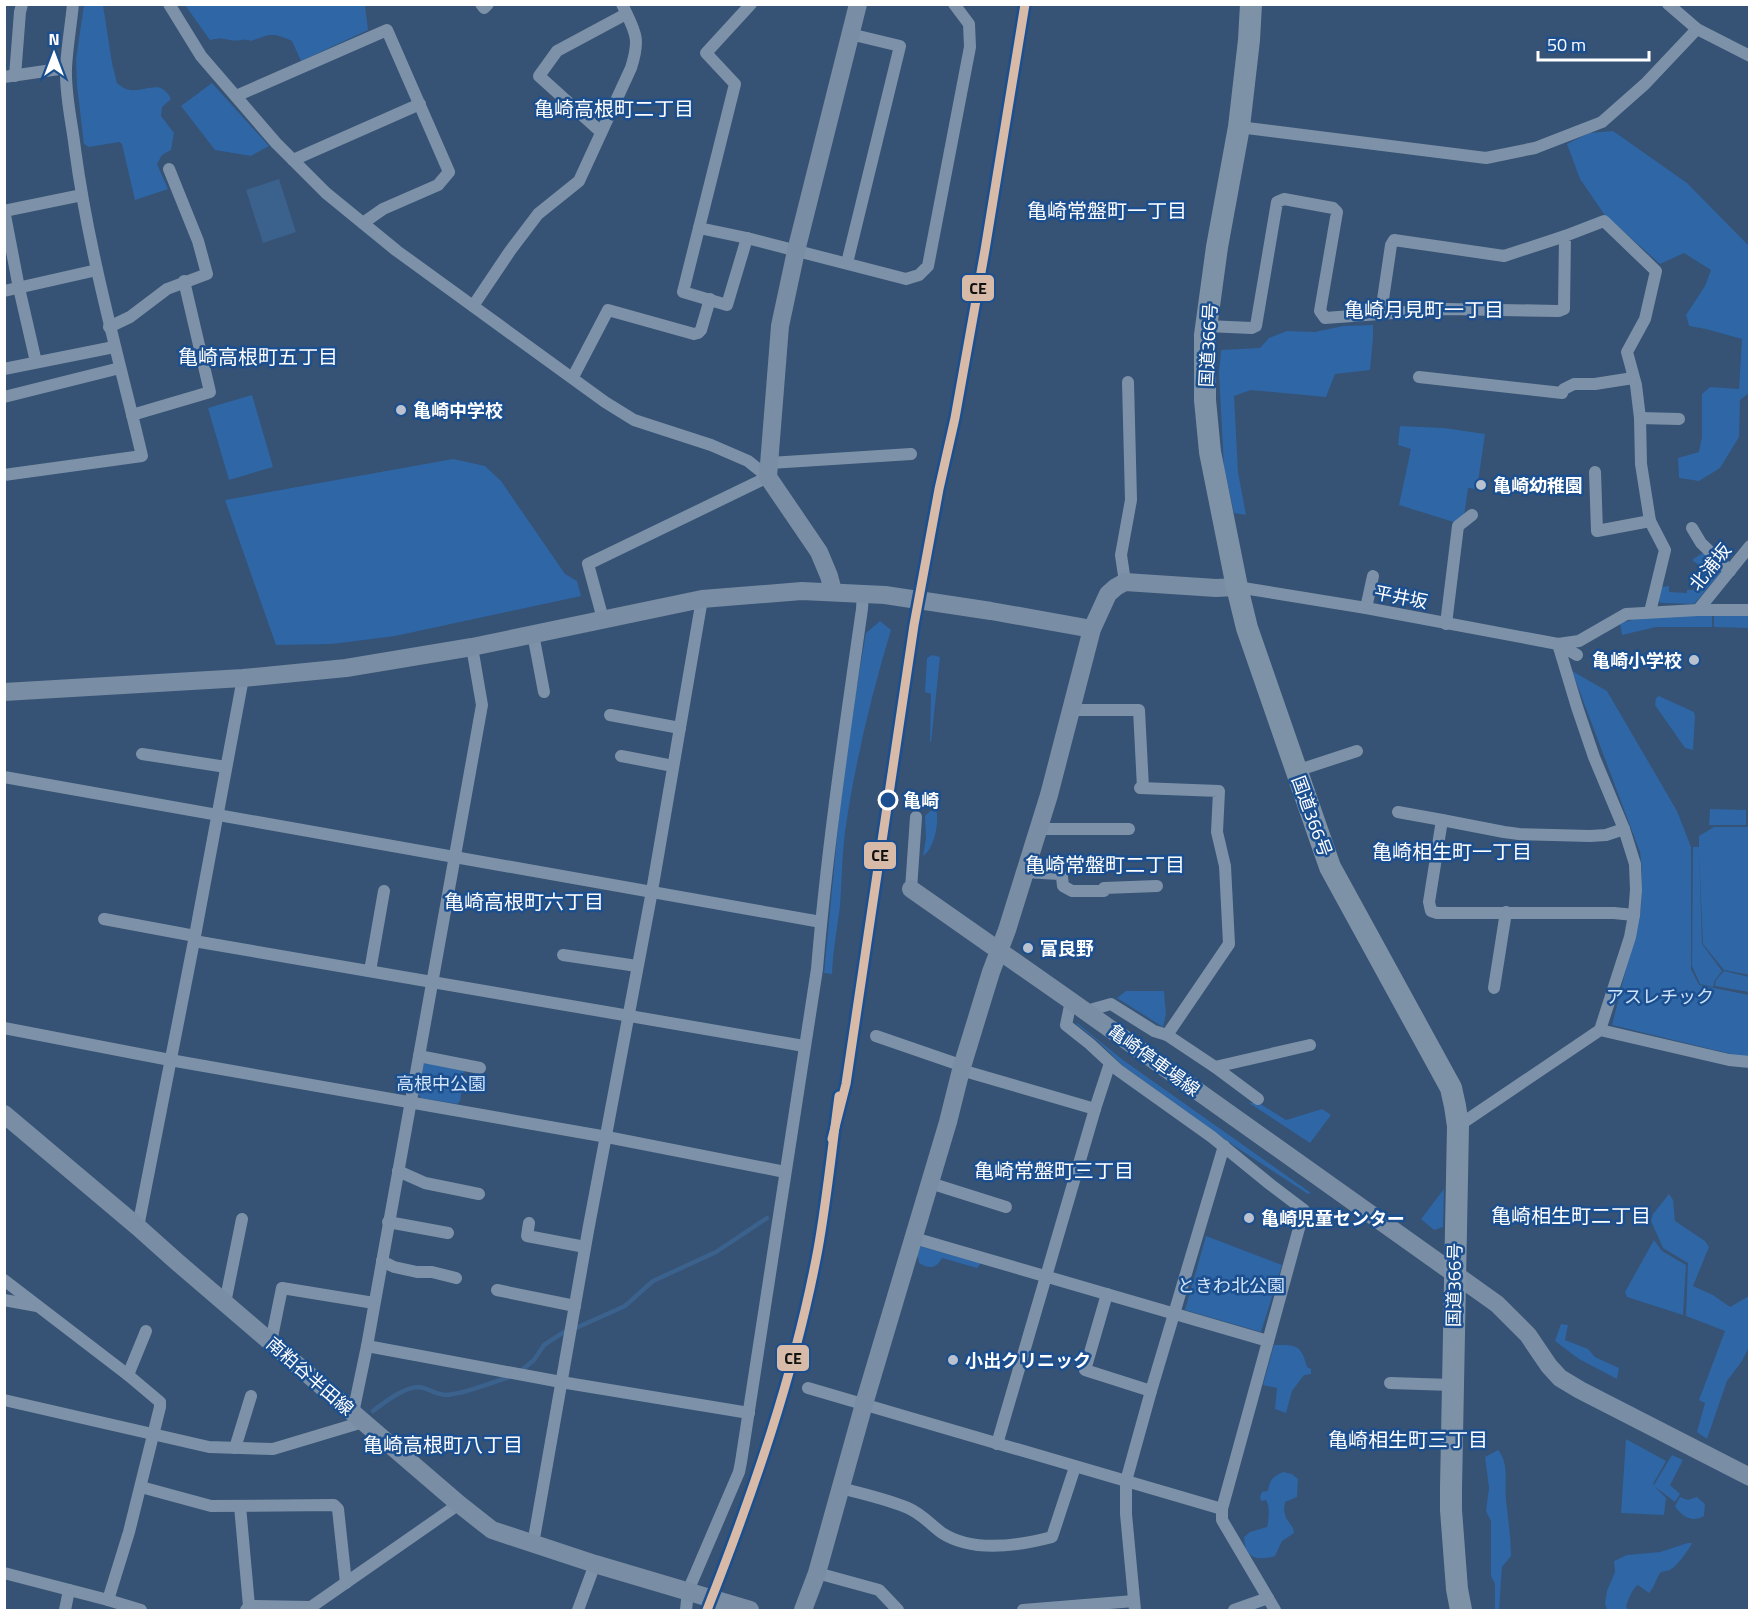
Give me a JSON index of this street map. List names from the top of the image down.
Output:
{
  "streets": {
    "highway": ["国道366号"],
    "street": [
      "北浦坂",
      "平井坂",
      "亀崎停車場線",
      "南粕谷半田線"
    ]
  },
  "crossings": [
    ["国道366号", "平井坂"],
    ["国道366号", "亀崎停車場線"]
  ],
  "districts": [
    "亀崎高根町二丁目",
    "亀崎常盤町一丁目",
    "亀崎月見町一丁目",
    "亀崎高根町五丁目",
    "亀崎相生町一丁目",
    "亀崎常盤町二丁目",
    "亀崎高根町六丁目",
    "亀崎常盤町三丁目",
    "亀崎相生町二丁目",
    "亀崎相生町三丁目",
    "亀崎高根町八丁目"
  ],
  "parks": ["アスレチック", "高根中公園", "ときわ北公園"],
  "places": [
    "亀崎中学校",
    "亀崎幼稚園",
    "亀崎小学校",
    "亀崎",
    "富良野",
    "亀崎児童センター",
    "小出クリニック"
  ],
  "lines": ["transit line CE"],
  "scale_bar": "50 m",
  "north": "top"
}
